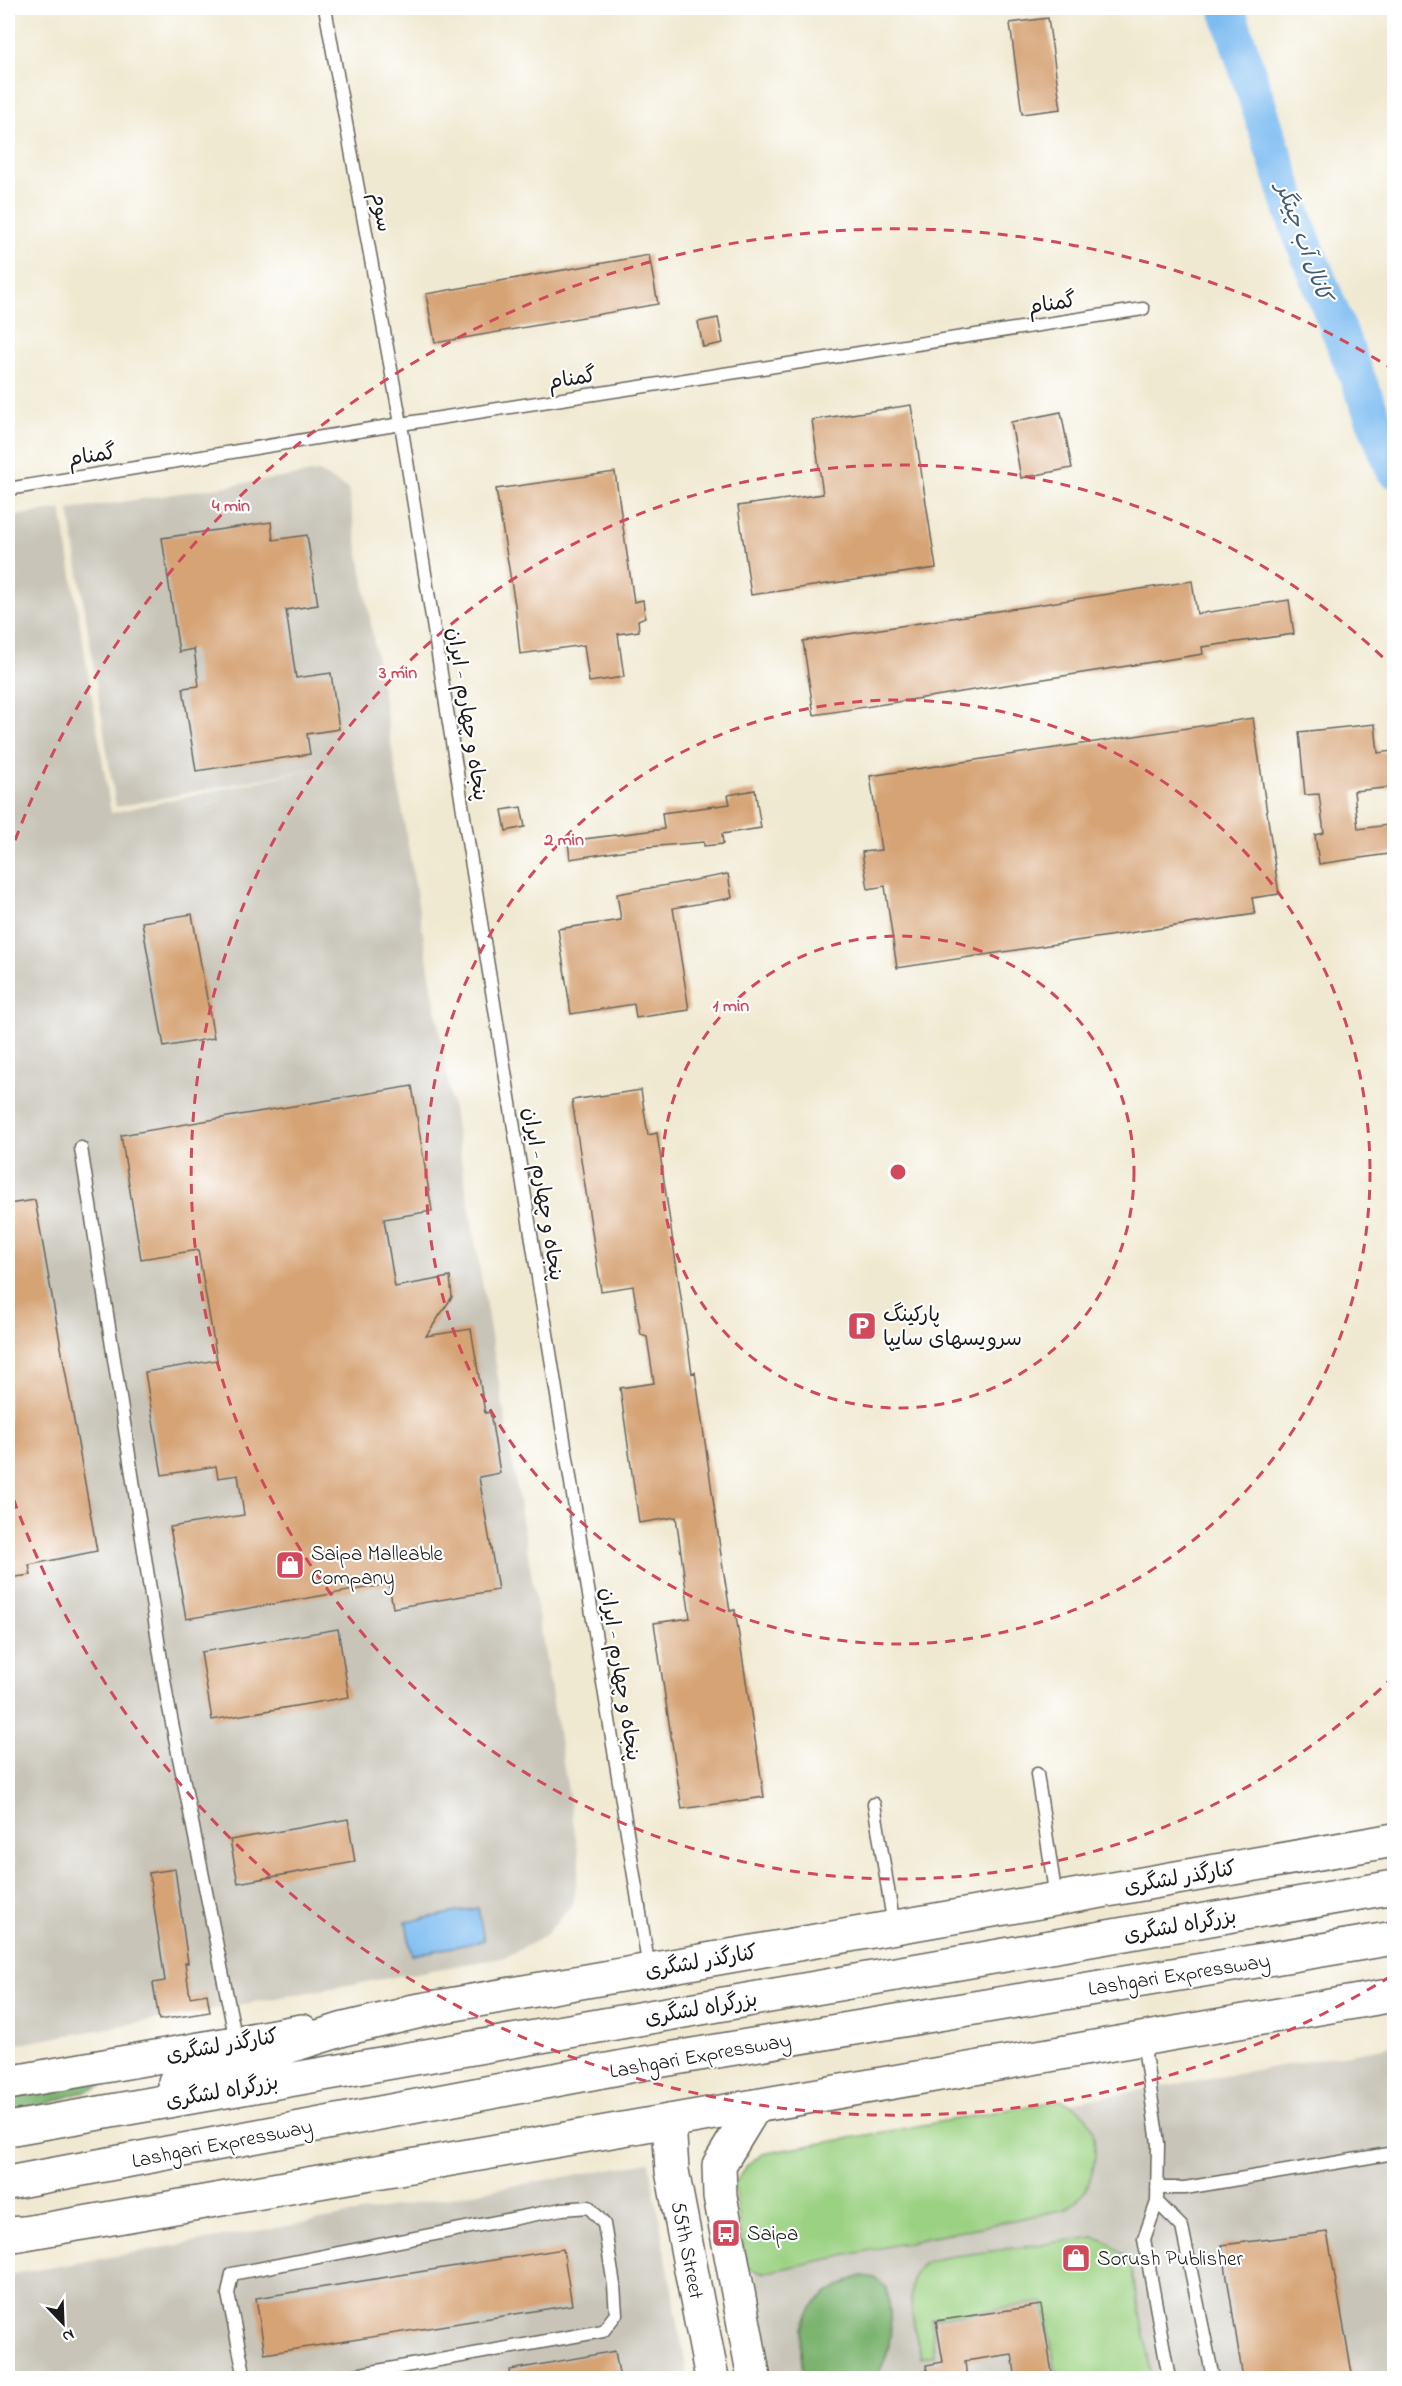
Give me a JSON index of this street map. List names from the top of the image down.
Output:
{
  "streets": {
    "main road": [
      "کنارگذر لشگری",
      "بزرگراه لشگری",
      "Lashgari Expressway",
      "55th Street"
    ],
    "lane": ["سوم", "گمنام", "پنجاه و چهارم - ایران"]
  },
  "crossings": [
    ["سوم", "گمنام"],
    ["سوم", "پنجاه و چهارم - ایران"],
    ["گمنام", "پنجاه و چهارم - ایران"],
    ["پنجاه و چهارم - ایران", "کنارگذر لشگری"]
  ],
  "water": ["کانال آب چیتگر"],
  "places": {
    "parking": ["پارکینگ سرویسهای سایپا"],
    "shop": ["Saipa Malleable Company", "Sorush Publisher"],
    "bus stop": ["Saipa"]
  },
  "north": "bottom right",
  "rings": [
    "4 min",
    "3 min",
    "2 min",
    "1 min"
  ]
}
